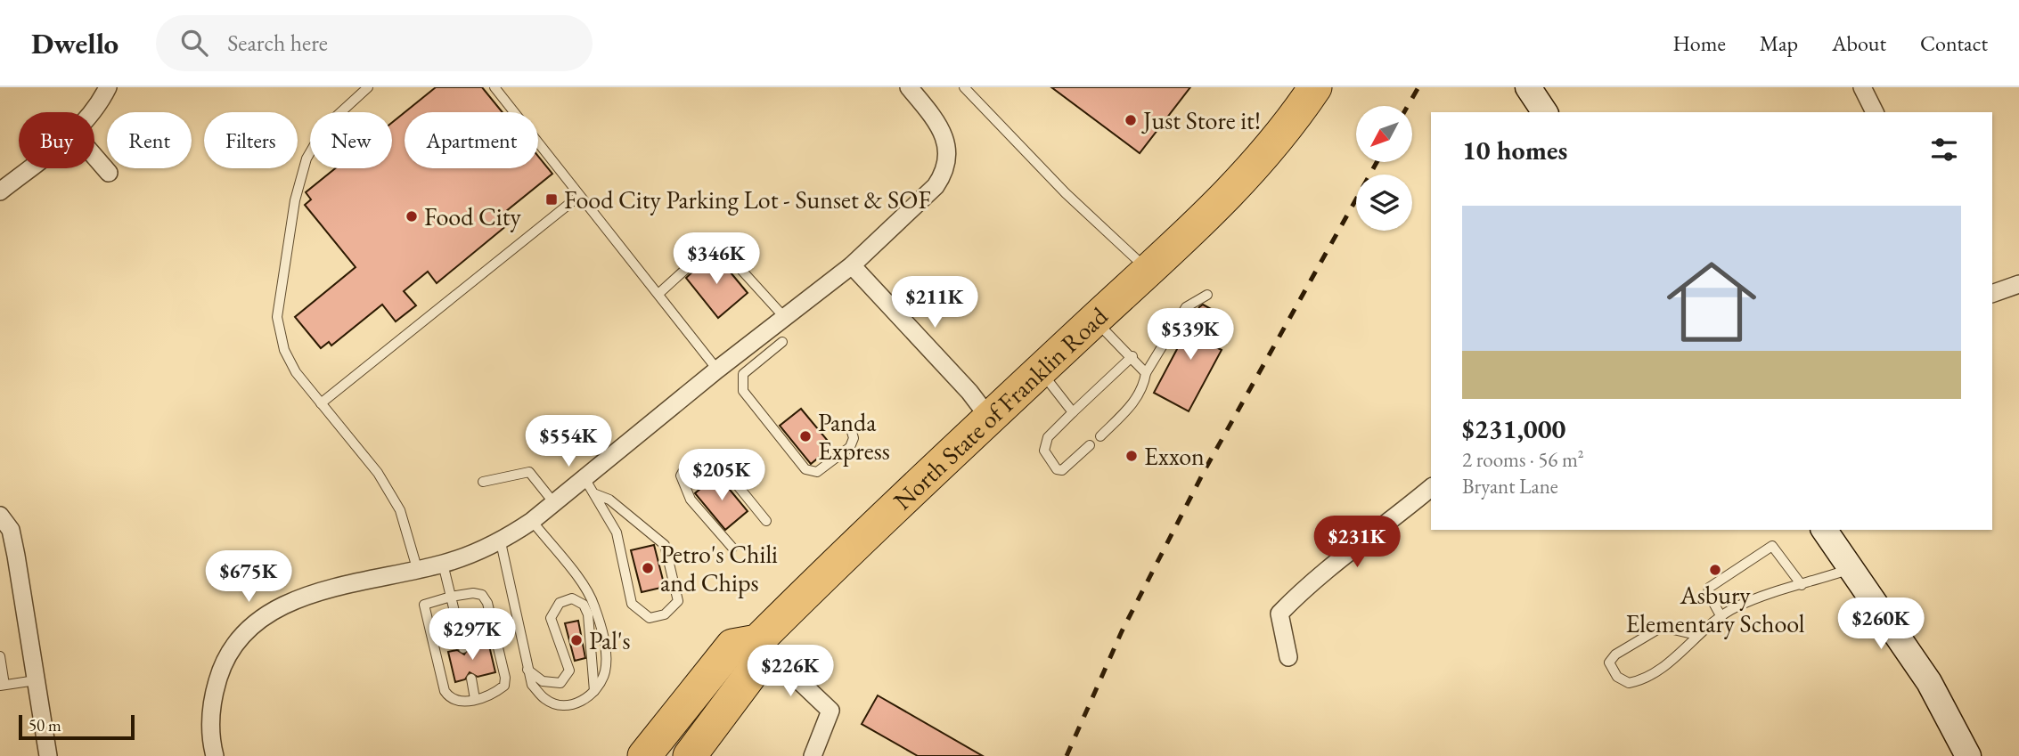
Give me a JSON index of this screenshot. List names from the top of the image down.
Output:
{
  "streets": {
    "highway": ["North State of Franklin Road"]
  },
  "places": {
    "other": [
      "Just Store it!",
      "Food City",
      "Panda Express",
      "Exxon",
      "Petro's Chili and Chips",
      "Asbury Elementary School",
      "Pal's"
    ],
    "transit": ["Food City Parking Lot - Sunset & SOF"]
  },
  "scale_bar": "50 m",
  "north": "bottom left",
  "page": {
    "header": "Dwello",
    "search": "Search here",
    "nav": [
      "Home",
      "Map",
      "About",
      "Contact"
    ],
    "chip": [
      "Buy",
      "Rent",
      "Filters",
      "New",
      "Apartment"
    ],
    "heading": "10 homes",
    "list": [
      {
        "name": "$231,000",
        "note": "2 rooms · 56 m² · Bryant Lane"
      }
    ],
    "price": [
      "$346K",
      "$211K",
      "$539K",
      "$554K",
      "$205K",
      "$231K",
      "$675K",
      "$260K",
      "$297K",
      "$226K"
    ],
    "scale": "50 m"
  }
}
